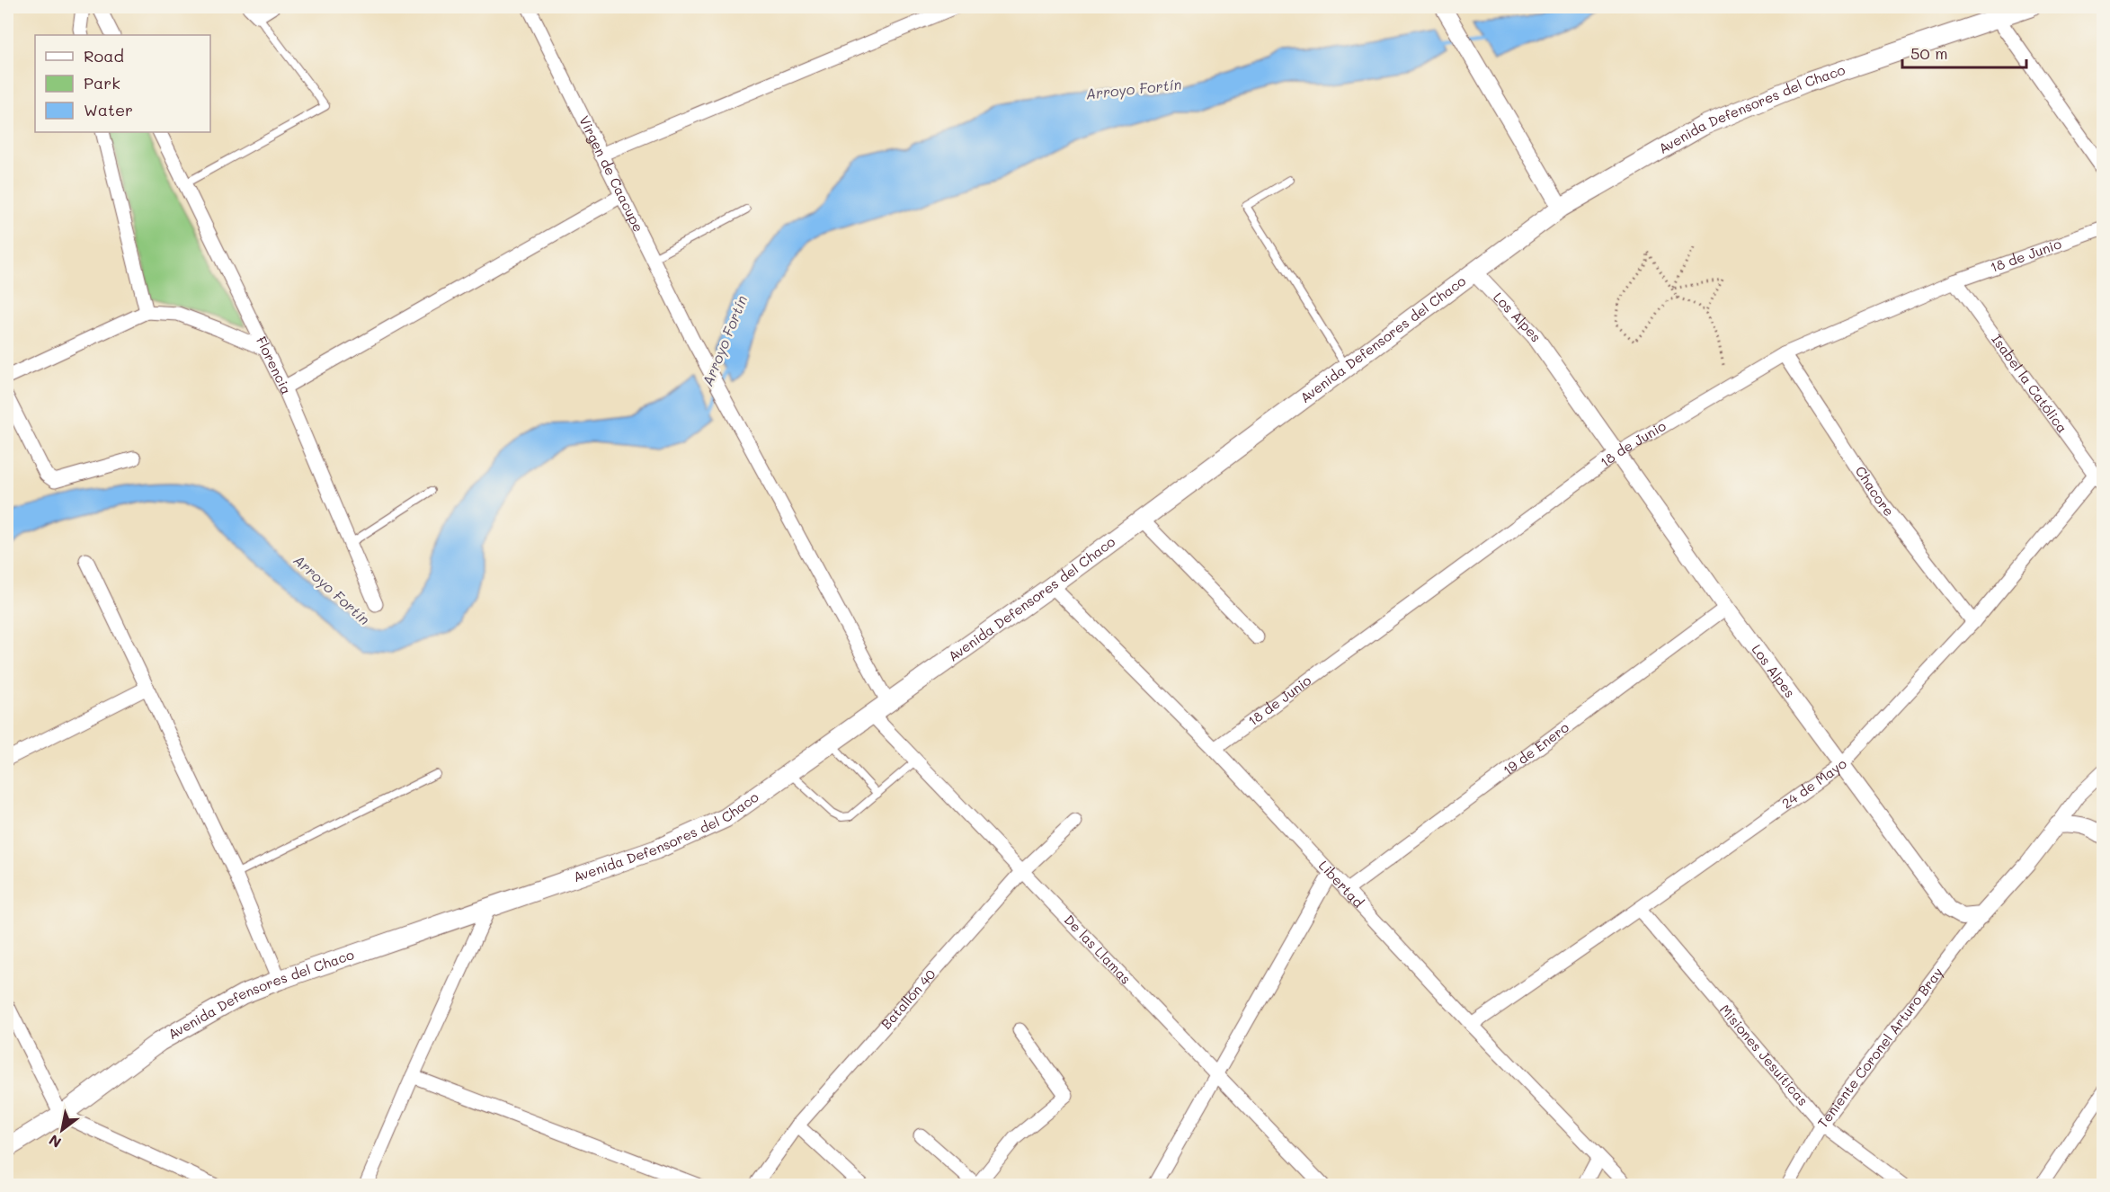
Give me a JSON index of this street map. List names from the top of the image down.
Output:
{
  "streets": {
    "main road": ["Avenida Defensores del Chaco"],
    "street": [
      "Virgen de Caacupe",
      "18 de Junio",
      "Los Alpes",
      "Florencia",
      "Isabel la Católica",
      "Chacore",
      "19 de Enero",
      "24 de Mayo",
      "Libertad",
      "De las Llamas",
      "Batallón 40",
      "Teniente Coronel Arturo Bray",
      "Misiones Jesuíticas"
    ]
  },
  "crossings": [
    ["Avenida Defensores del Chaco", "Virgen de Caacupe"],
    ["Avenida Defensores del Chaco", "Los Alpes"],
    ["Avenida Defensores del Chaco", "Libertad"],
    ["Avenida Defensores del Chaco", "De las Llamas"],
    ["18 de Junio", "Los Alpes"],
    ["18 de Junio", "Isabel la Católica"],
    ["18 de Junio", "Chacore"],
    ["18 de Junio", "Libertad"],
    ["Los Alpes", "19 de Enero"],
    ["Los Alpes", "24 de Mayo"],
    ["Los Alpes", "Teniente Coronel Arturo Bray"],
    ["Isabel la Católica", "24 de Mayo"],
    ["Chacore", "24 de Mayo"],
    ["19 de Enero", "Libertad"],
    ["24 de Mayo", "Libertad"],
    ["24 de Mayo", "Misiones Jesuíticas"],
    ["De las Llamas", "Batallón 40"],
    ["Teniente Coronel Arturo Bray", "Misiones Jesuíticas"]
  ],
  "water": ["Arroyo Fortín"],
  "legend": ["Road", "Park", "Water"],
  "scale_bar": "50 m",
  "north": "bottom left"
}
